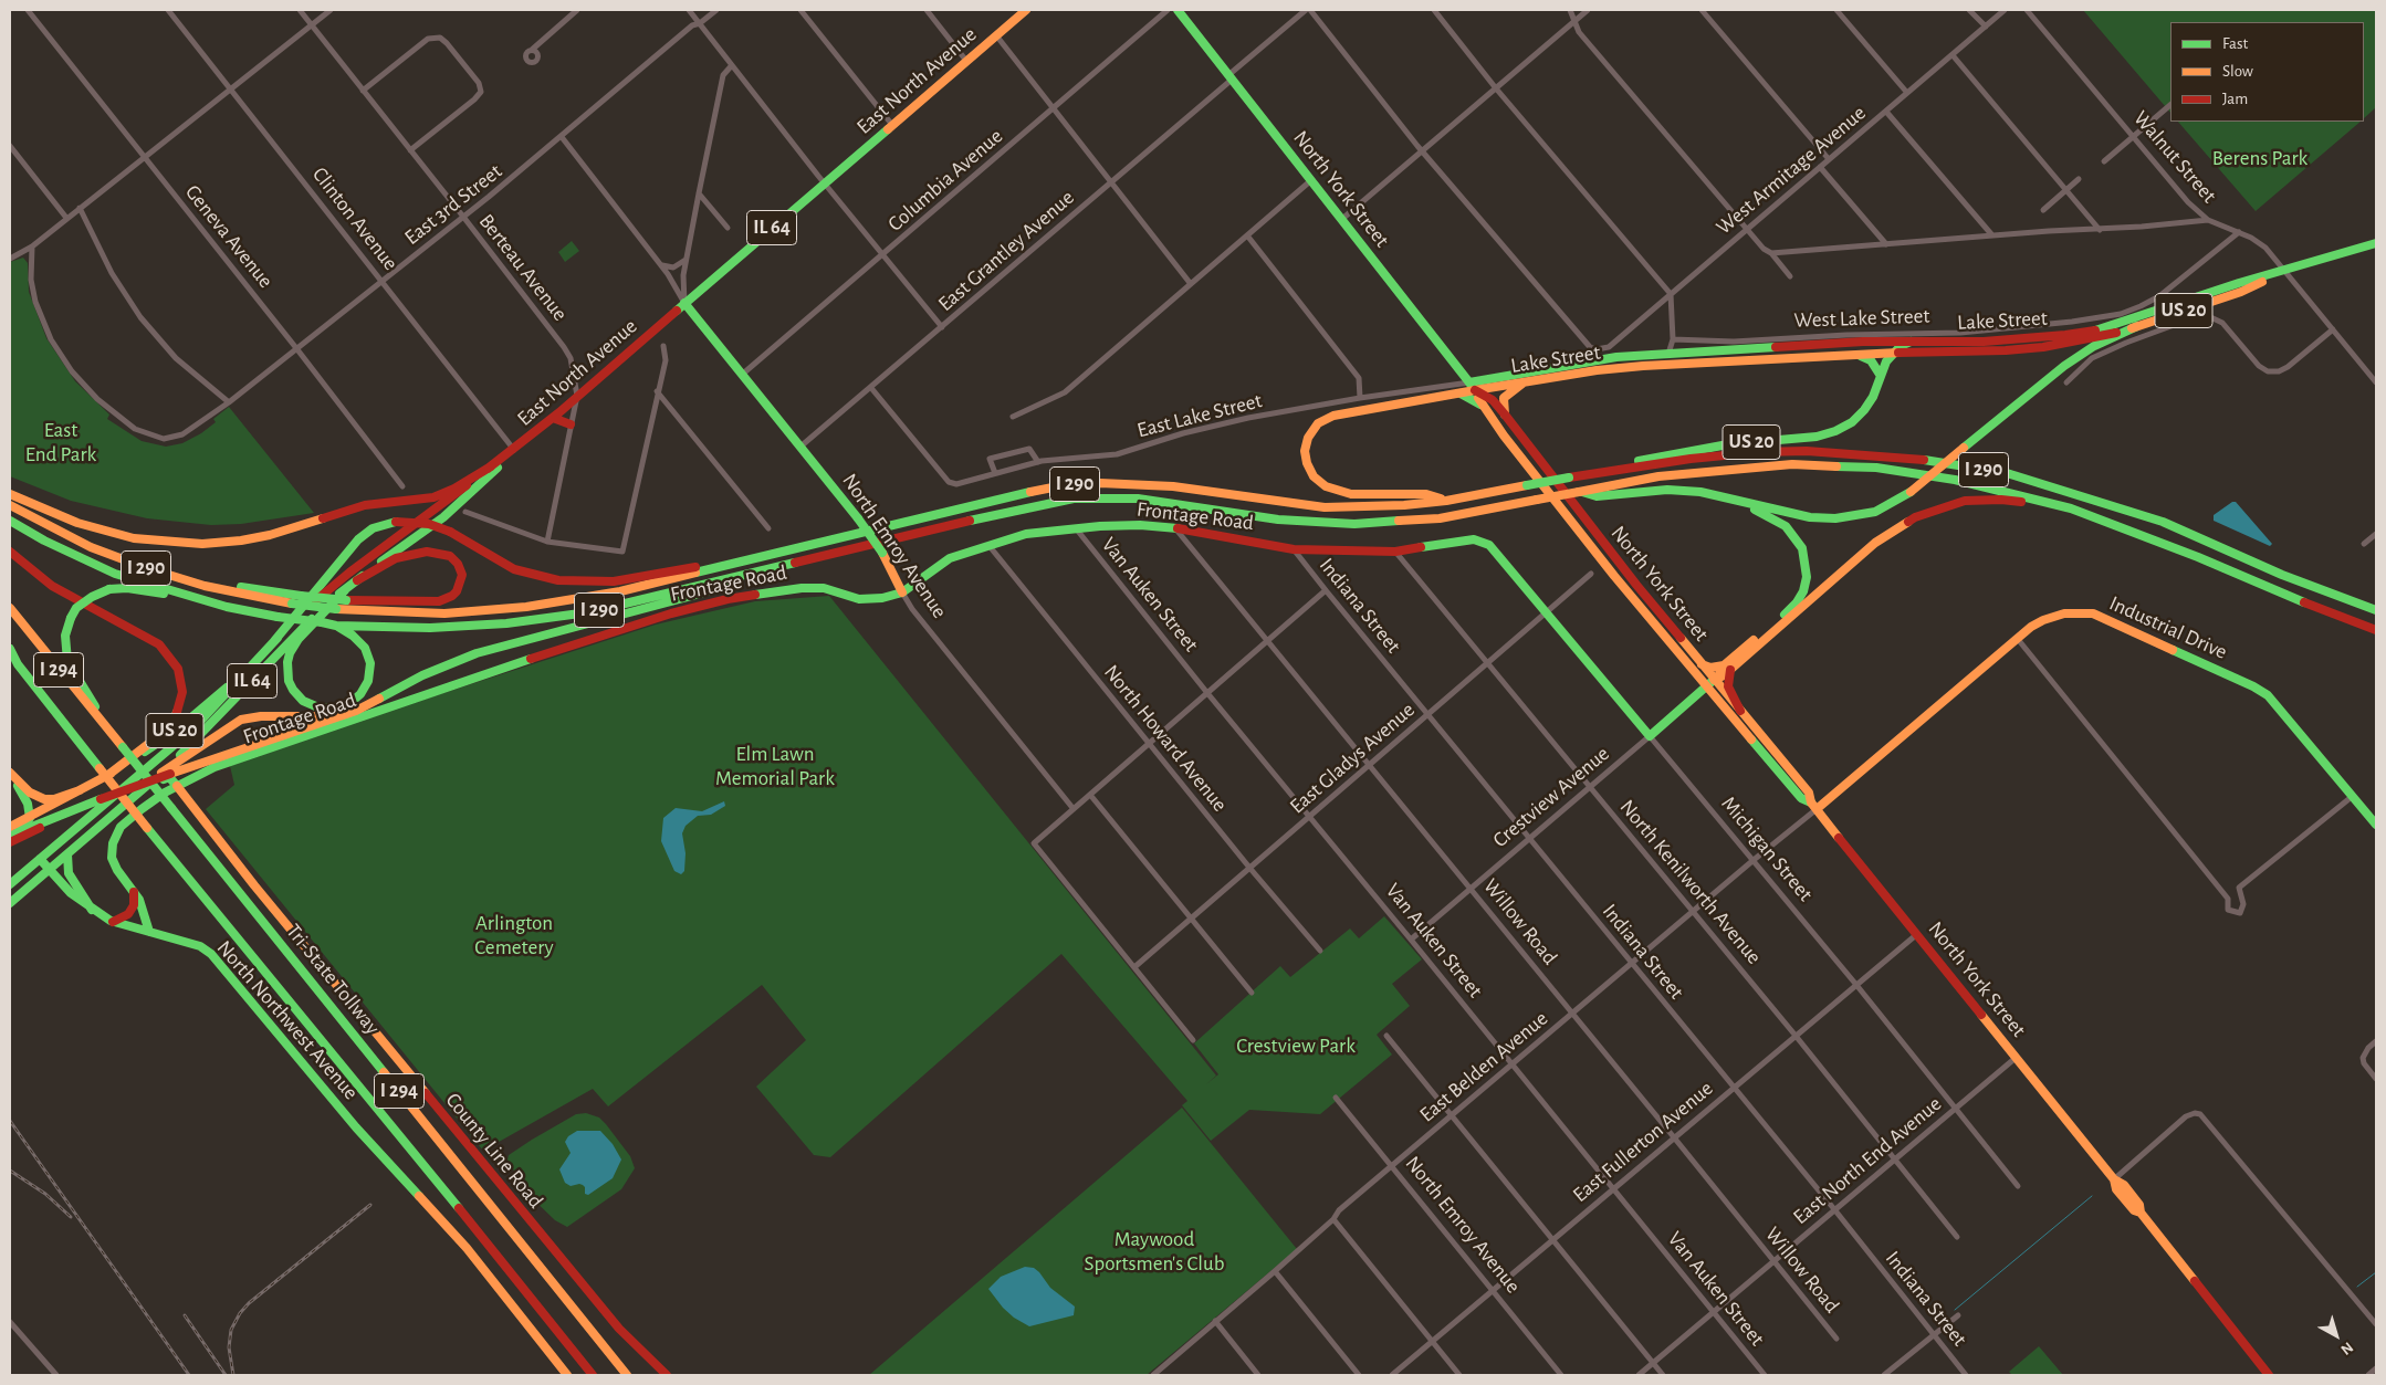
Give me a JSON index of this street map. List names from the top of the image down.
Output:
{
  "streets": {
    "main road": [
      "East North Avenue",
      "North York Street",
      "IL 64",
      "US 20",
      "Lake Street",
      "I 290",
      "Frontage Road",
      "North Emroy Avenue",
      "Industrial Drive",
      "I 294",
      "Crestview Avenue",
      "Michigan Street",
      "Tri-State Tollway",
      "North Northwest Avenue",
      "County Line Road"
    ],
    "street": [
      "Walnut Street",
      "West Armitage Avenue",
      "Columbia Avenue",
      "East 3rd Street",
      "Clinton Avenue",
      "Geneva Avenue",
      "East Grantley Avenue",
      "Berteau Avenue",
      "West Lake Street",
      "East Lake Street",
      "Van Auken Street",
      "Indiana Street",
      "North Howard Avenue",
      "East Gladys Avenue",
      "North Kenilworth Avenue",
      "Willow Road",
      "East Belden Avenue",
      "East Fullerton Avenue",
      "East North End Avenue"
    ]
  },
  "crossings": [
    ["East North Avenue", "Clinton Avenue"],
    ["East North Avenue", "IL 64"],
    ["East North Avenue", "Berteau Avenue"],
    ["East North Avenue", "US 20"],
    ["East North Avenue", "North Emroy Avenue"],
    ["East North Avenue", "North Northwest Avenue"],
    ["Walnut Street", "West Lake Street"],
    ["Walnut Street", "Lake Street"],
    ["Columbia Avenue", "North Emroy Avenue"],
    ["North York Street", "East Grantley Avenue"],
    ["North York Street", "Lake Street"],
    ["North York Street", "East Lake Street"],
    ["North York Street", "Industrial Drive"],
    ["North York Street", "Crestview Avenue"],
    ["North York Street", "East Belden Avenue"],
    ["North York Street", "East Fullerton Avenue"],
    ["North York Street", "East North End Avenue"],
    ["East 3rd Street", "Clinton Avenue"],
    ["East 3rd Street", "Geneva Avenue"],
    ["East 3rd Street", "Berteau Avenue"],
    ["Clinton Avenue", "IL 64"],
    ["IL 64", "US 20"],
    ["IL 64", "North Northwest Avenue"],
    ["East Grantley Avenue", "East Lake Street"],
    ["East Grantley Avenue", "North Emroy Avenue"],
    ["US 20", "Lake Street"],
    ["US 20", "I 290"],
    ["Lake Street", "East Lake Street"],
    ["Lake Street", "I 290"],
    ["Frontage Road", "North Emroy Avenue"],
    ["Frontage Road", "Van Auken Street"],
    ["Frontage Road", "Indiana Street"],
    ["Frontage Road", "North Howard Avenue"],
    ["Frontage Road", "Michigan Street"],
    ["Frontage Road", "North Kenilworth Avenue"],
    ["Frontage Road", "Willow Road"],
    ["Frontage Road", "North Northwest Avenue"],
    ["Frontage Road", "County Line Road"],
    ["North Emroy Avenue", "East Belden Avenue"],
    ["North Emroy Avenue", "East Fullerton Avenue"],
    ["Van Auken Street", "East Gladys Avenue"],
    ["Van Auken Street", "Crestview Avenue"],
    ["Van Auken Street", "East Belden Avenue"],
    ["Van Auken Street", "East Fullerton Avenue"],
    ["Van Auken Street", "East North End Avenue"],
    ["Indiana Street", "East Gladys Avenue"],
    ["Indiana Street", "Crestview Avenue"],
    ["Indiana Street", "East Belden Avenue"],
    ["Indiana Street", "East Fullerton Avenue"],
    ["Indiana Street", "East North End Avenue"],
    ["Industrial Drive", "East Belden Avenue"],
    ["North Howard Avenue", "East Gladys Avenue"],
    ["East Gladys Avenue", "Michigan Street"],
    ["East Gladys Avenue", "North Kenilworth Avenue"],
    ["East Gladys Avenue", "Willow Road"],
    ["Crestview Avenue", "Michigan Street"],
    ["Crestview Avenue", "North Kenilworth Avenue"],
    ["Crestview Avenue", "Willow Road"],
    ["Michigan Street", "East Belden Avenue"],
    ["Michigan Street", "East Fullerton Avenue"],
    ["Michigan Street", "East North End Avenue"],
    ["North Kenilworth Avenue", "East Belden Avenue"],
    ["North Kenilworth Avenue", "East Fullerton Avenue"],
    ["North Kenilworth Avenue", "East North End Avenue"],
    ["Willow Road", "East Belden Avenue"],
    ["Willow Road", "East Fullerton Avenue"],
    ["Willow Road", "East North End Avenue"]
  ],
  "parks": [
    "Berens Park",
    "East End Park",
    "Elm Lawn Memorial Park",
    "Arlington Cemetery",
    "Crestview Park",
    "Maywood Sportsmen's Club"
  ],
  "legend": ["Fast", "Slow", "Jam"],
  "north": "bottom right"
}
